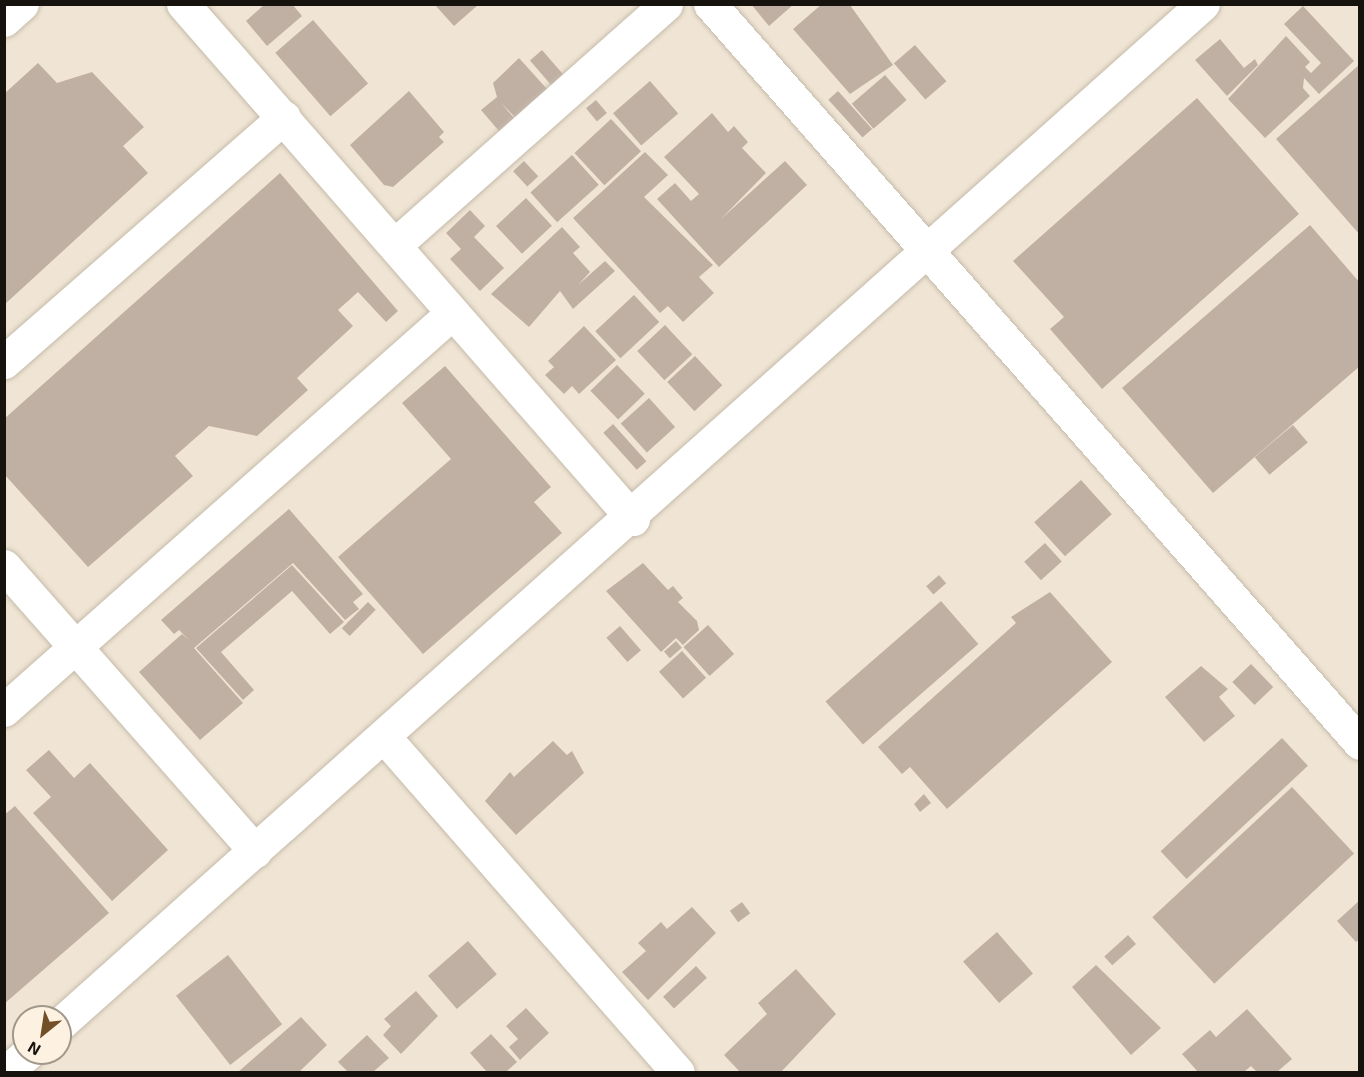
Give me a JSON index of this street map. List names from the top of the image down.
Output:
{
  "north": "bottom left"
}
